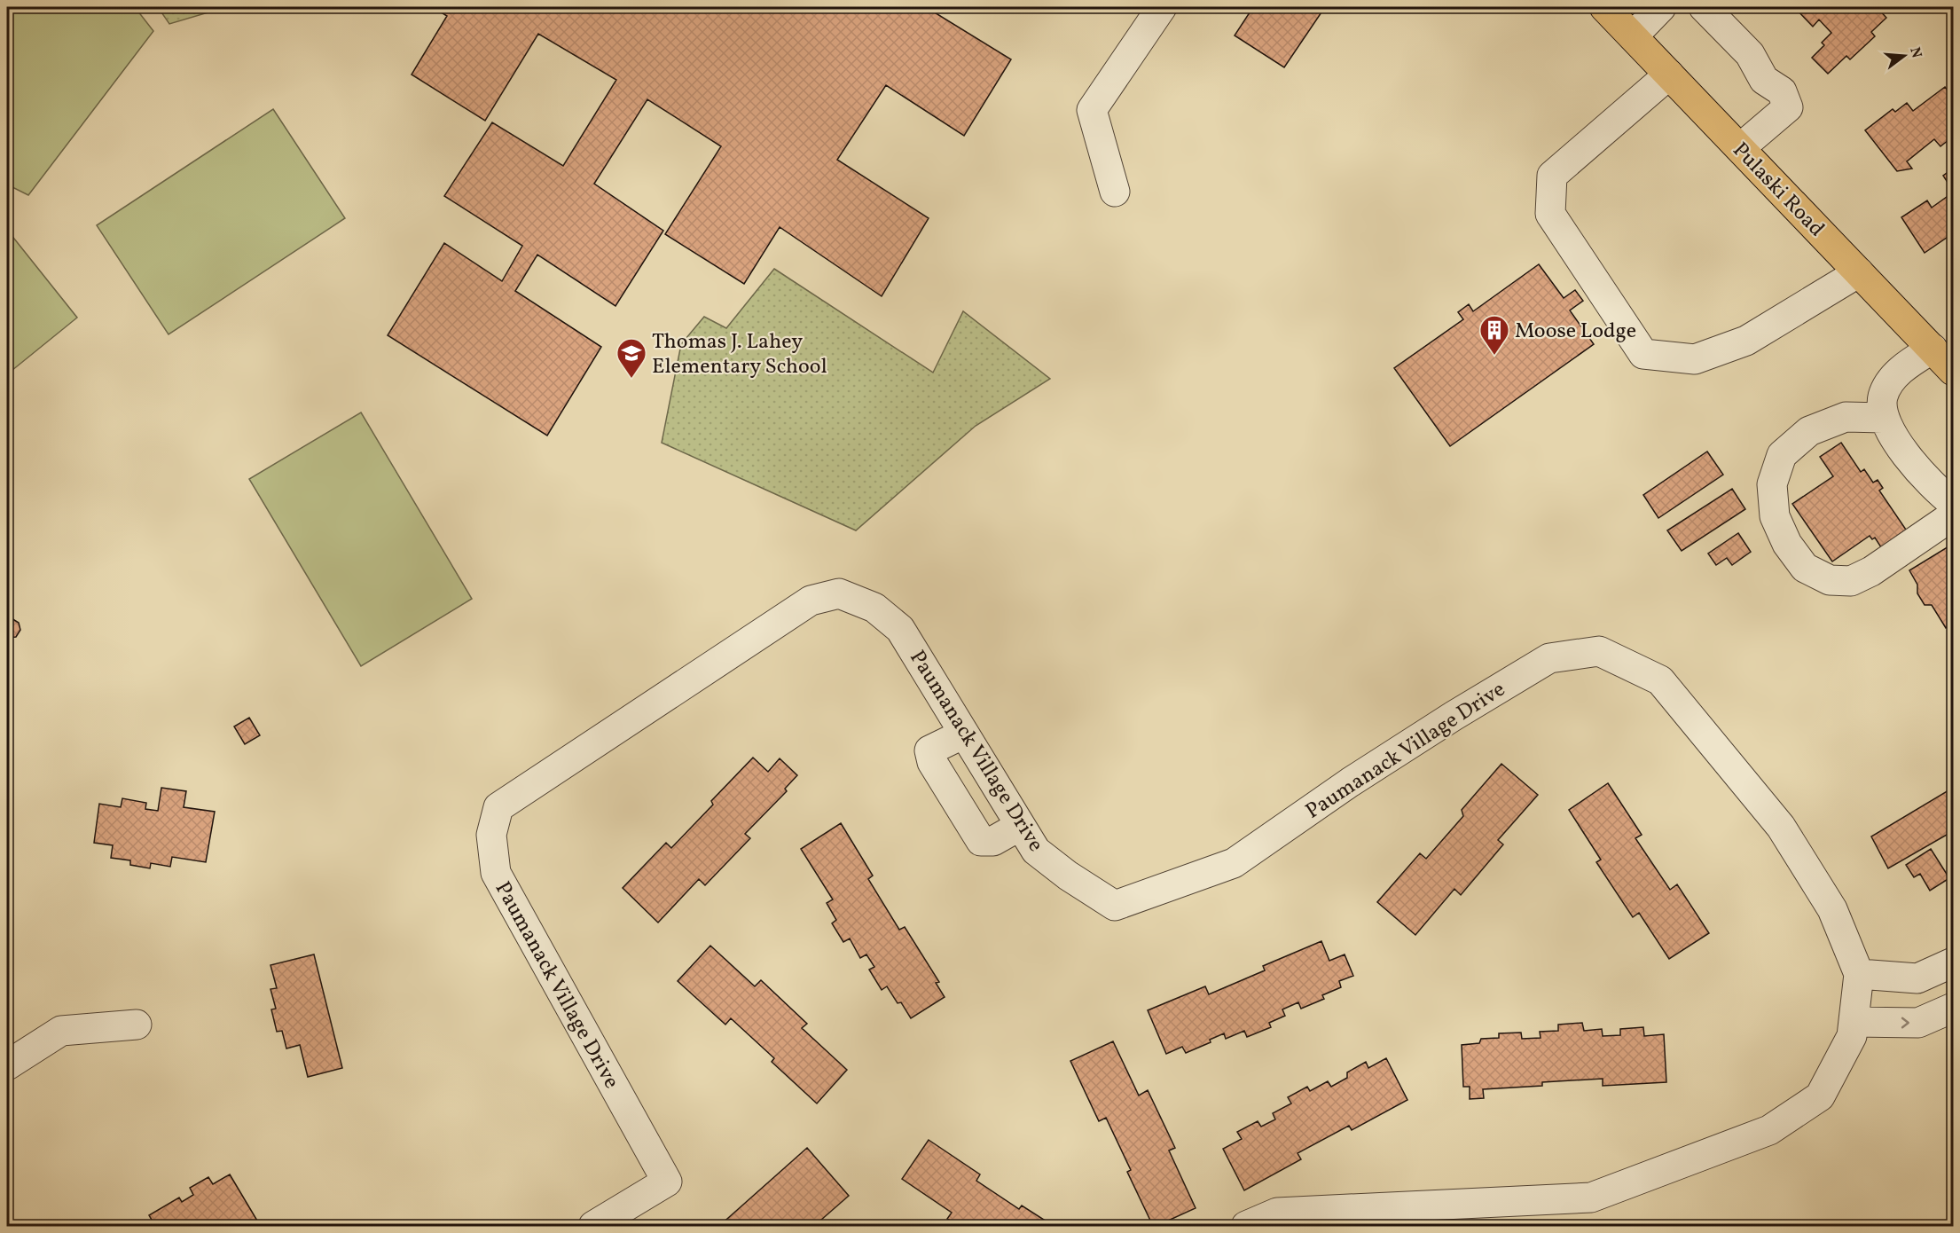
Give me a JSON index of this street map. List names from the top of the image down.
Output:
{
  "streets": {
    "main road": ["Pulaski Road"],
    "street": ["Paumanack Village Drive"]
  },
  "places": {
    "building": ["Moose Lodge"],
    "school or university": ["Thomas J. Lahey Elementary School"]
  },
  "north": "right"
}
